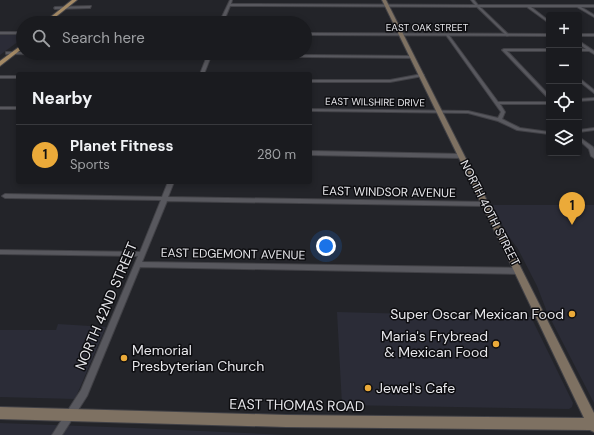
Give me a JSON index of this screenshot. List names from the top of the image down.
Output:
{
  "streets": {
    "main road": ["NORTH 40TH STREET", "EAST THOMAS ROAD"],
    "street": [
      "EAST OAK STREET",
      "EAST WILSHIRE DRIVE",
      "EAST WINDSOR AVENUE",
      "EAST EDGEMONT AVENUE",
      "NORTH 42ND STREET"
    ]
  },
  "crossings": [
    ["EAST OAK STREET", "NORTH 40TH STREET"],
    ["EAST WILSHIRE DRIVE", "NORTH 40TH STREET"],
    ["EAST WINDSOR AVENUE", "NORTH 40TH STREET"],
    ["EAST WINDSOR AVENUE", "NORTH 42ND STREET"],
    ["NORTH 40TH STREET", "EAST EDGEMONT AVENUE"],
    ["NORTH 40TH STREET", "EAST THOMAS ROAD"],
    ["EAST EDGEMONT AVENUE", "NORTH 42ND STREET"],
    ["NORTH 42ND STREET", "EAST THOMAS ROAD"]
  ],
  "places": [
    "Super Oscar Mexican Food",
    "Maria's Frybread & Mexican Food",
    "Memorial Presbyterian Church",
    "Jewel's Cafe"
  ],
  "page": {
    "map_buttons": ["+", "−"],
    "search": "Search here",
    "heading": "Nearby",
    "list": [
      {
        "mark": "1",
        "name": "Planet Fitness",
        "note": "Sports",
        "value": "280 m"
      }
    ],
    "pins": "1"
  }
}
